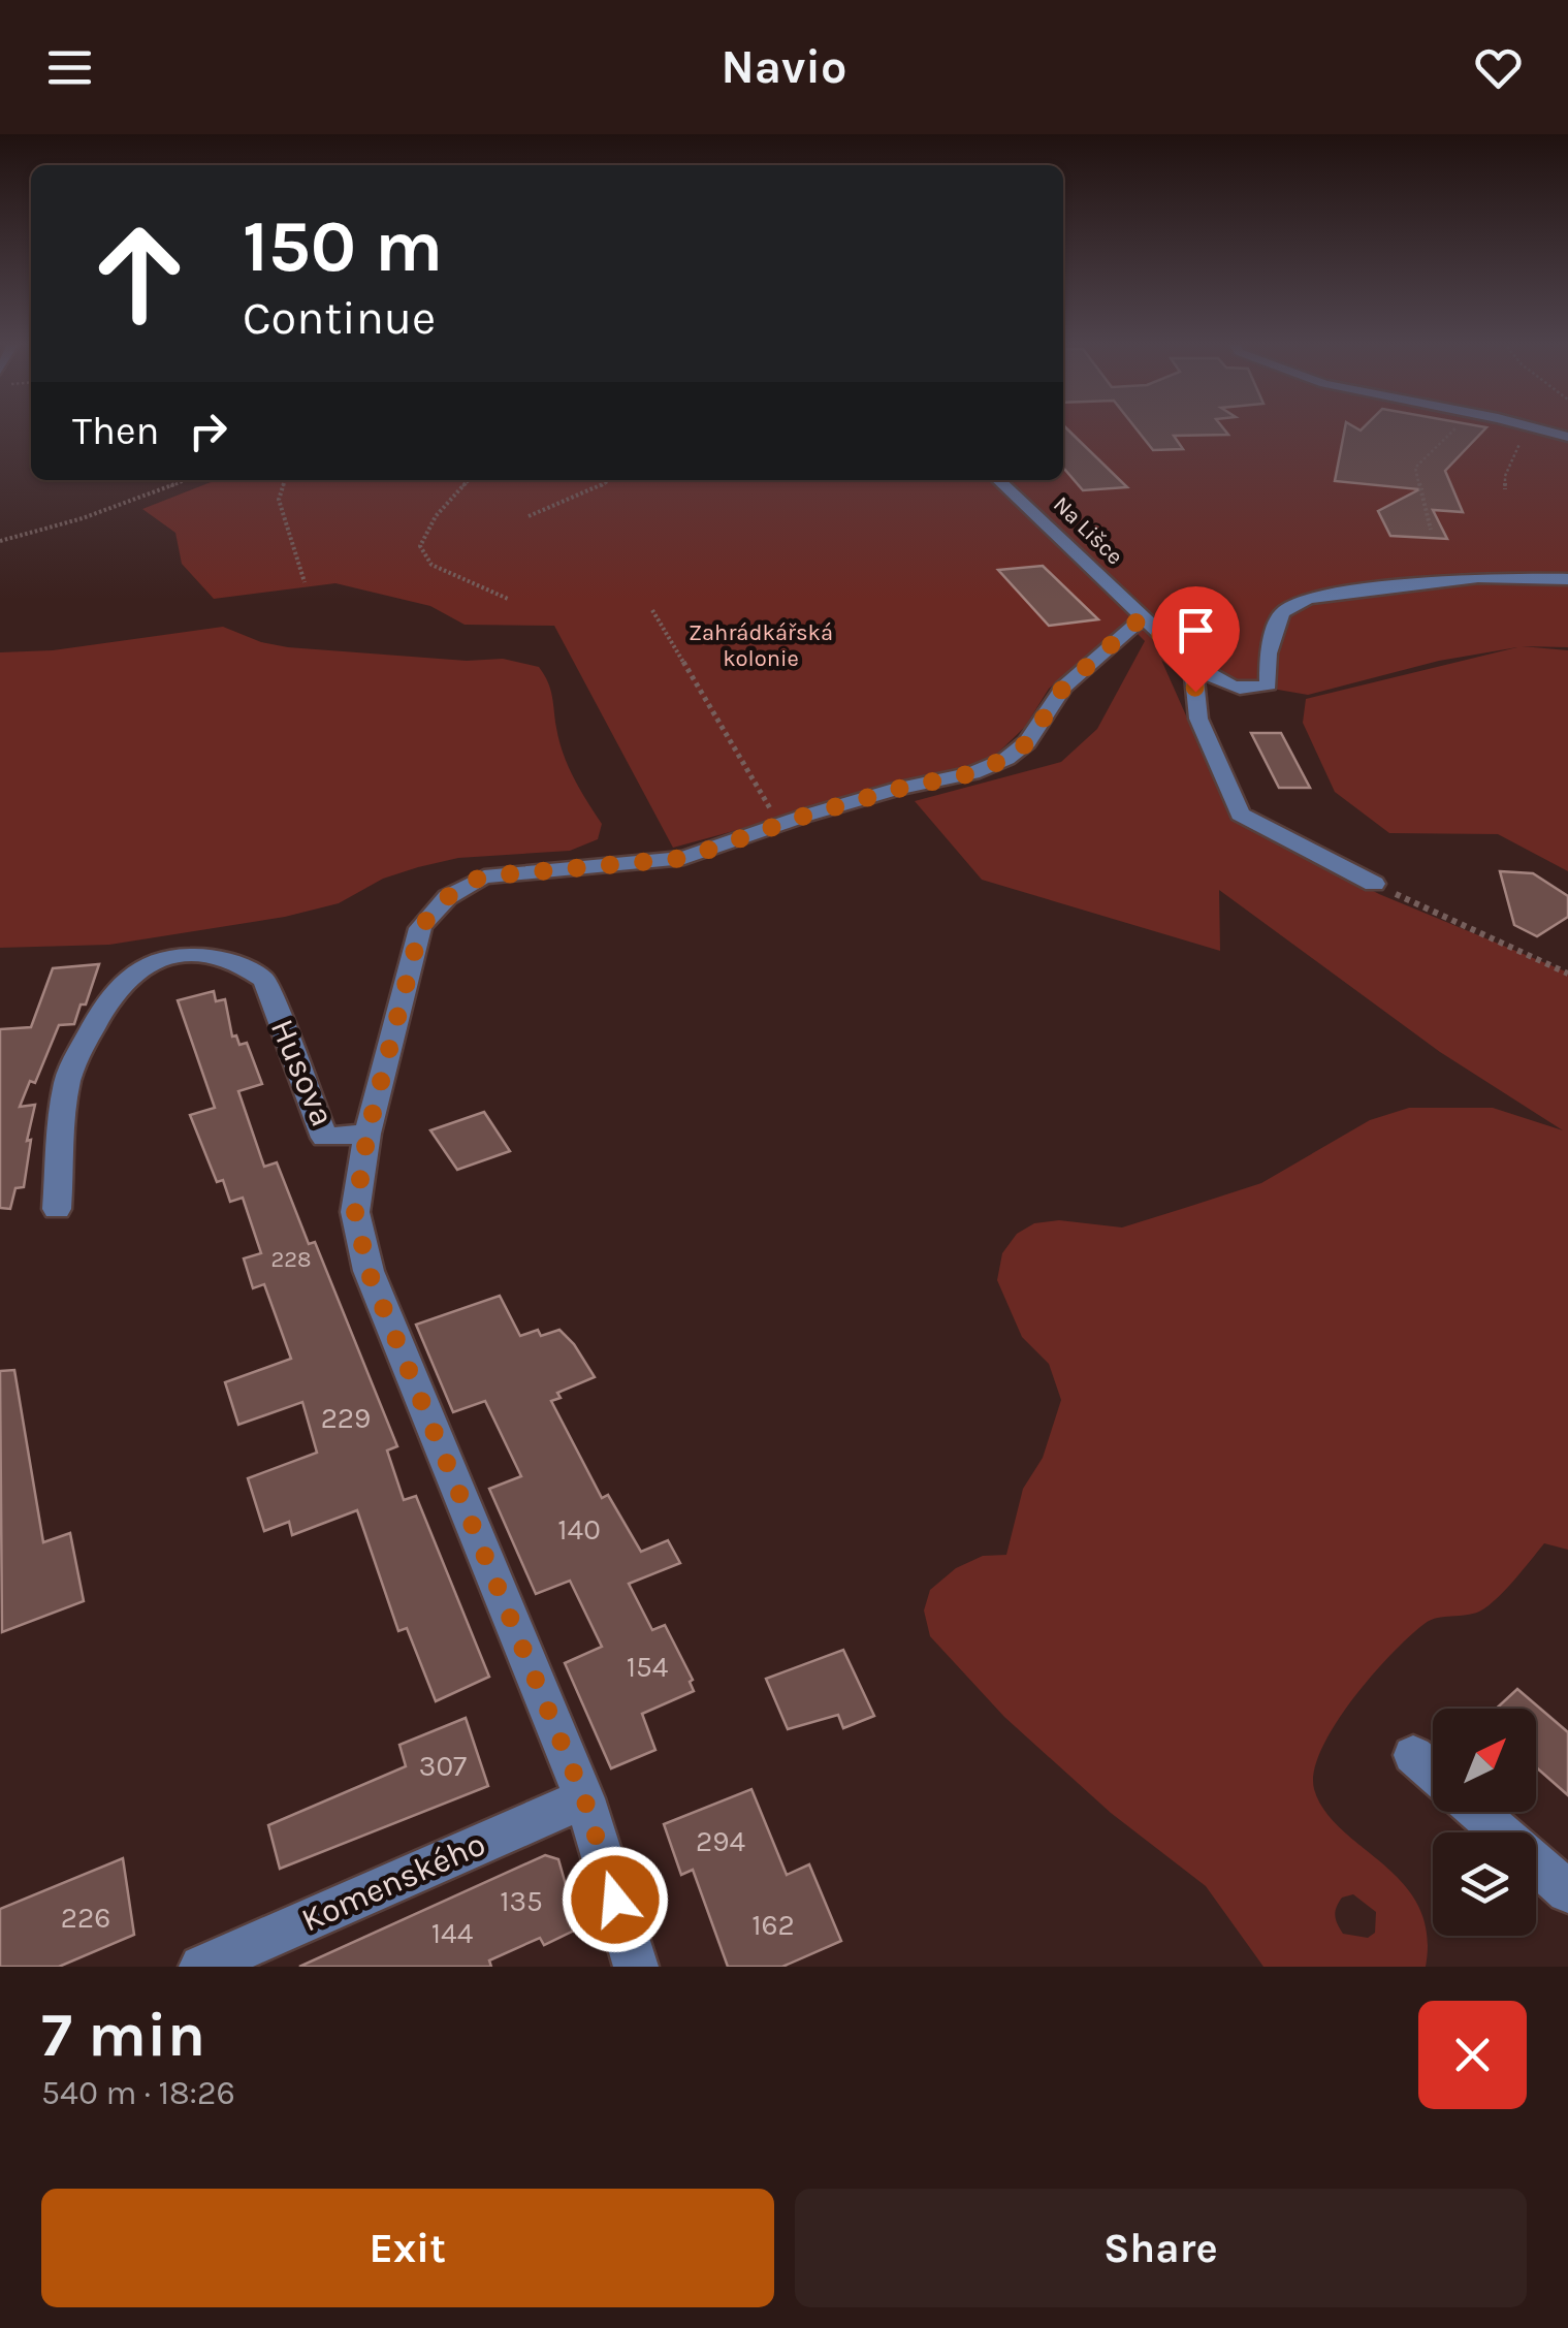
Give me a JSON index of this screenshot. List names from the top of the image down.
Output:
{
  "streets": {
    "street": ["Na Lišce", "Husova", "Komenského"]
  },
  "crossings": [
    ["Husova", "Komenského"]
  ],
  "parks": ["Zahrádkářská kolonie"],
  "house_numbers": [
    "228",
    "229",
    "140",
    "154",
    "307",
    "294",
    "135",
    "226",
    "162",
    "144"
  ],
  "north": "top right",
  "page": {
    "header": "Navio",
    "turn": ["150 m", "Continue"],
    "then": "Then",
    "heading": ["7 min", "540 m · 18:26"],
    "buttons": ["Exit", "Share"]
  }
}
